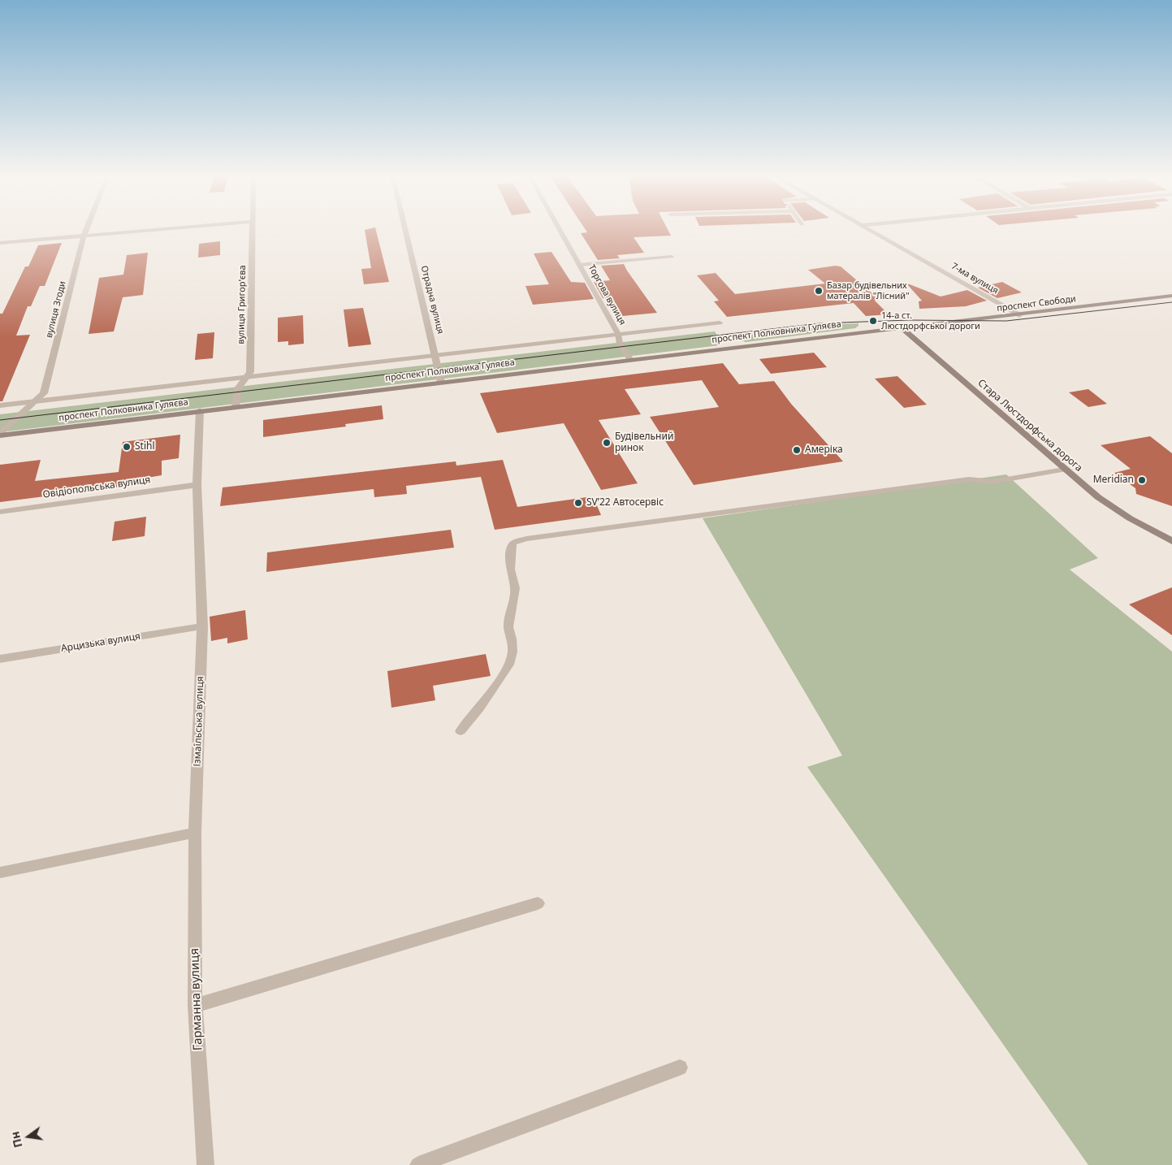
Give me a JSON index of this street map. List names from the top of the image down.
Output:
{
  "streets": {
    "main road": ["проспект Свободи", "проспект Полковника Гуляєва", "Стара Люстдорфська дорога"],
    "street": [
      "7-ма вулиця",
      "Торгова вулиця",
      "Отрадна вулиця",
      "вулиця Григор'єва",
      "вулиця Згоди",
      "Овідіопольська вулиця",
      "Арцизька вулиця",
      "Ізмаїльська вулиця",
      "Гарманна вулиця"
    ]
  },
  "crossings": [
    ["7-ма вулиця", "проспект Свободи"],
    ["Торгова вулиця", "проспект Полковника Гуляєва"],
    ["Отрадна вулиця", "проспект Полковника Гуляєва"],
    ["проспект Свободи", "проспект Полковника Гуляєва"],
    ["проспект Свободи", "Стара Люстдорфська дорога"],
    ["вулиця Григор'єва", "проспект Полковника Гуляєва"],
    ["вулиця Згоди", "проспект Полковника Гуляєва"],
    ["проспект Полковника Гуляєва", "Стара Люстдорфська дорога"],
    ["проспект Полковника Гуляєва", "Ізмаїльська вулиця"],
    ["Овідіопольська вулиця", "Ізмаїльська вулиця"],
    ["Арцизька вулиця", "Ізмаїльська вулиця"],
    ["Ізмаїльська вулиця", "Гарманна вулиця"]
  ],
  "places": [
    "Базар будівельних матералів \"Лісний\"",
    "14-а ст. Люстдорфської дороги",
    "Будівельний ринок",
    "Stihl",
    "Амеріка",
    "Meridian",
    "SV’22 Автосервіс"
  ],
  "north": "left"
}
